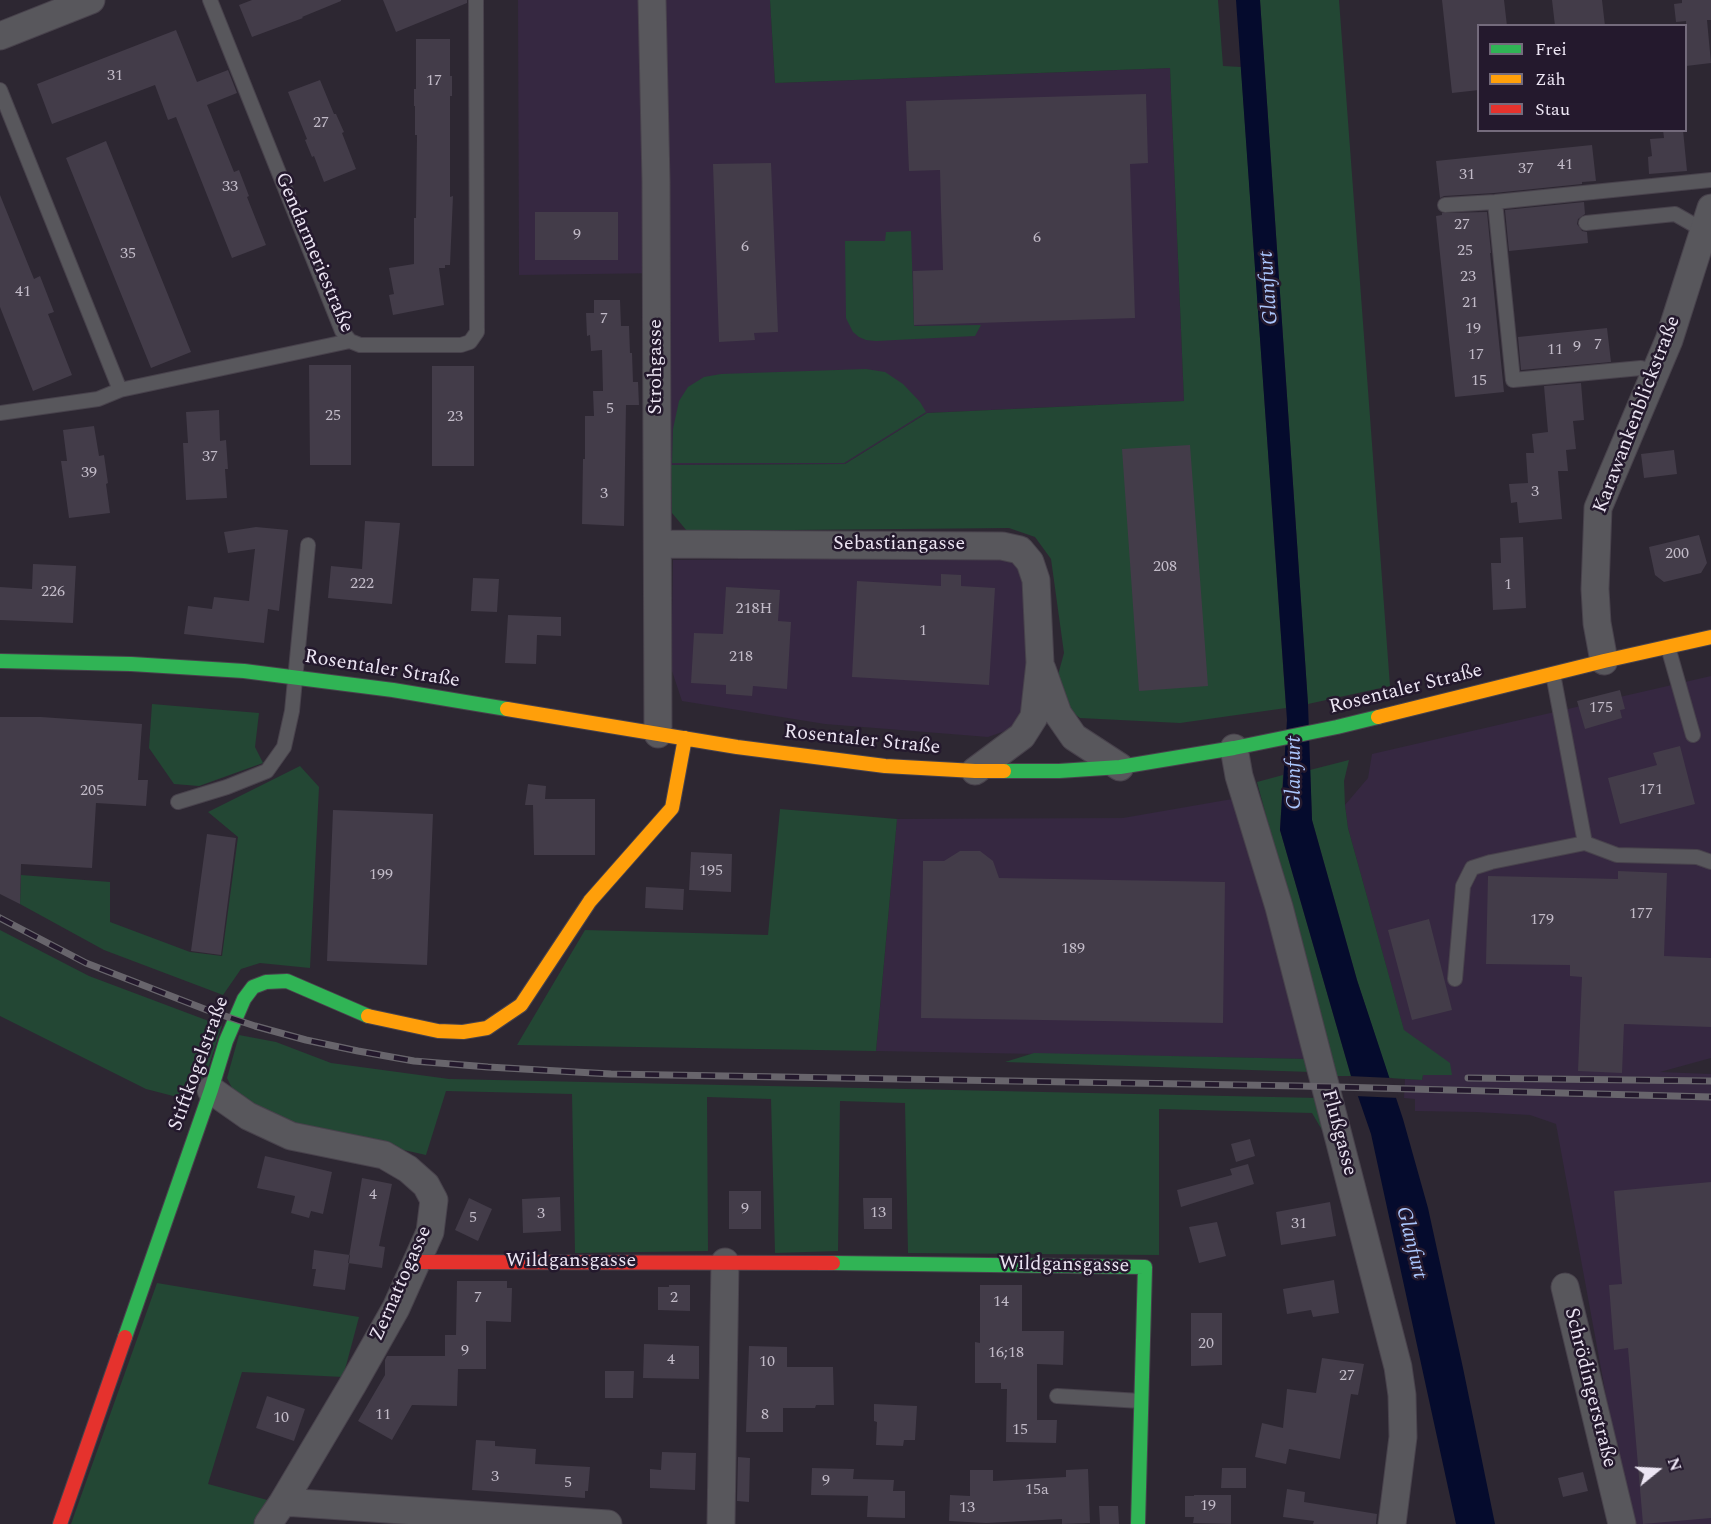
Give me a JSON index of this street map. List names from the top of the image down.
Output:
{
  "streets": {
    "street": [
      "Strohgasse",
      "Karawankenblickstraße",
      "Sebastiangasse",
      "Rosentaler Straße",
      "Stiftkogelstraße",
      "Flußgasse",
      "Wildgansgasse",
      "Zernattogasse",
      "Schrödingerstraße"
    ],
    "lane": ["Gendarmeriestraße"]
  },
  "crossings": [
    ["Strohgasse", "Sebastiangasse"],
    ["Strohgasse", "Rosentaler Straße"],
    ["Karawankenblickstraße", "Rosentaler Straße"],
    ["Sebastiangasse", "Rosentaler Straße"],
    ["Rosentaler Straße", "Stiftkogelstraße"],
    ["Rosentaler Straße", "Flußgasse"],
    ["Stiftkogelstraße", "Zernattogasse"],
    ["Wildgansgasse", "Zernattogasse"]
  ],
  "water": ["Glanfurt"],
  "house_numbers": [
    "31",
    "17",
    "27",
    "41",
    "37",
    "31",
    "33",
    "27",
    "9",
    "6",
    "6",
    "25",
    "35",
    "23",
    "41",
    "21",
    "7",
    "19",
    "7",
    "9",
    "11",
    "17",
    "15",
    "5",
    "25",
    "23",
    "37",
    "39",
    "3",
    "3",
    "200",
    "208",
    "222",
    "1",
    "226",
    "218H",
    "1",
    "218",
    "175",
    "171",
    "205",
    "195",
    "199",
    "177",
    "179",
    "189",
    "4",
    "9",
    "13",
    "3",
    "5",
    "31",
    "7",
    "2",
    "14",
    "20",
    "9",
    "16;18",
    "4",
    "10",
    "27",
    "11",
    "8",
    "10",
    "15",
    "3",
    "9",
    "5",
    "15a",
    "19",
    "13"
  ],
  "legend": ["Frei", "Zäh", "Stau"],
  "north": "right"
}
